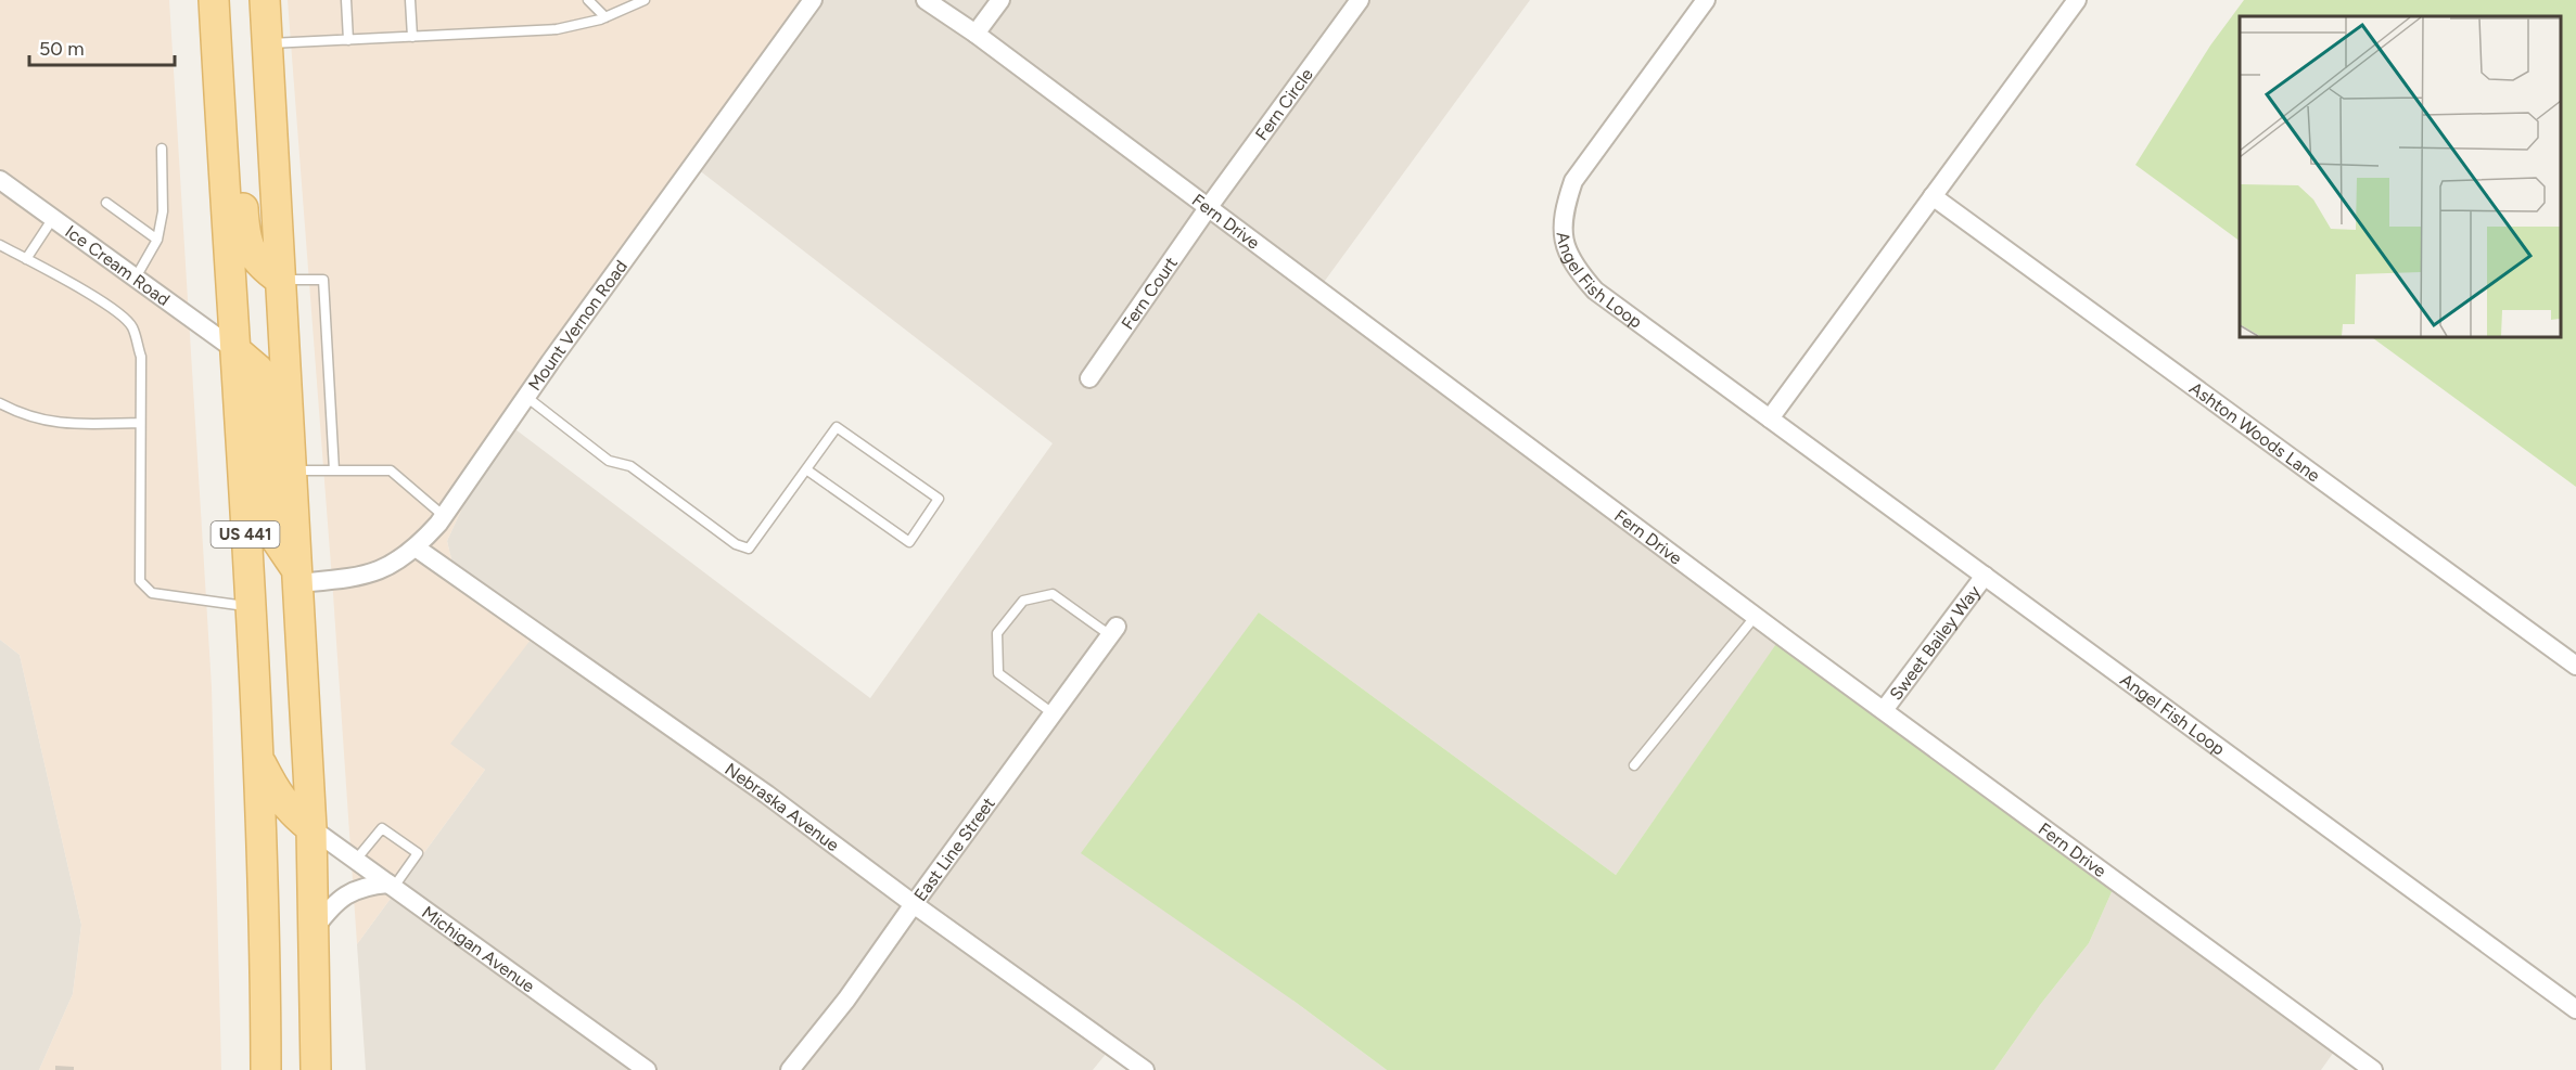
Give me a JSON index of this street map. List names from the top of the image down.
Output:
{
  "streets": {
    "main road": ["US 441"],
    "street": [
      "Fern Circle",
      "Fern Drive",
      "Ice Cream Road",
      "Angel Fish Loop",
      "Fern Court",
      "Mount Vernon Road",
      "Ashton Woods Lane",
      "Sweet Bailey Way",
      "Nebraska Avenue",
      "East Line Street",
      "Michigan Avenue"
    ]
  },
  "crossings": [
    ["Fern Circle", "Fern Drive"],
    ["Fern Circle", "Fern Court"],
    ["Fern Drive", "Fern Court"],
    ["Fern Drive", "Sweet Bailey Way"],
    ["Ice Cream Road", "US 441"],
    ["Angel Fish Loop", "Sweet Bailey Way"],
    ["Mount Vernon Road", "US 441"],
    ["Mount Vernon Road", "Nebraska Avenue"],
    ["US 441", "Michigan Avenue"],
    ["Nebraska Avenue", "East Line Street"]
  ],
  "scale_bar": "50 m"
}
